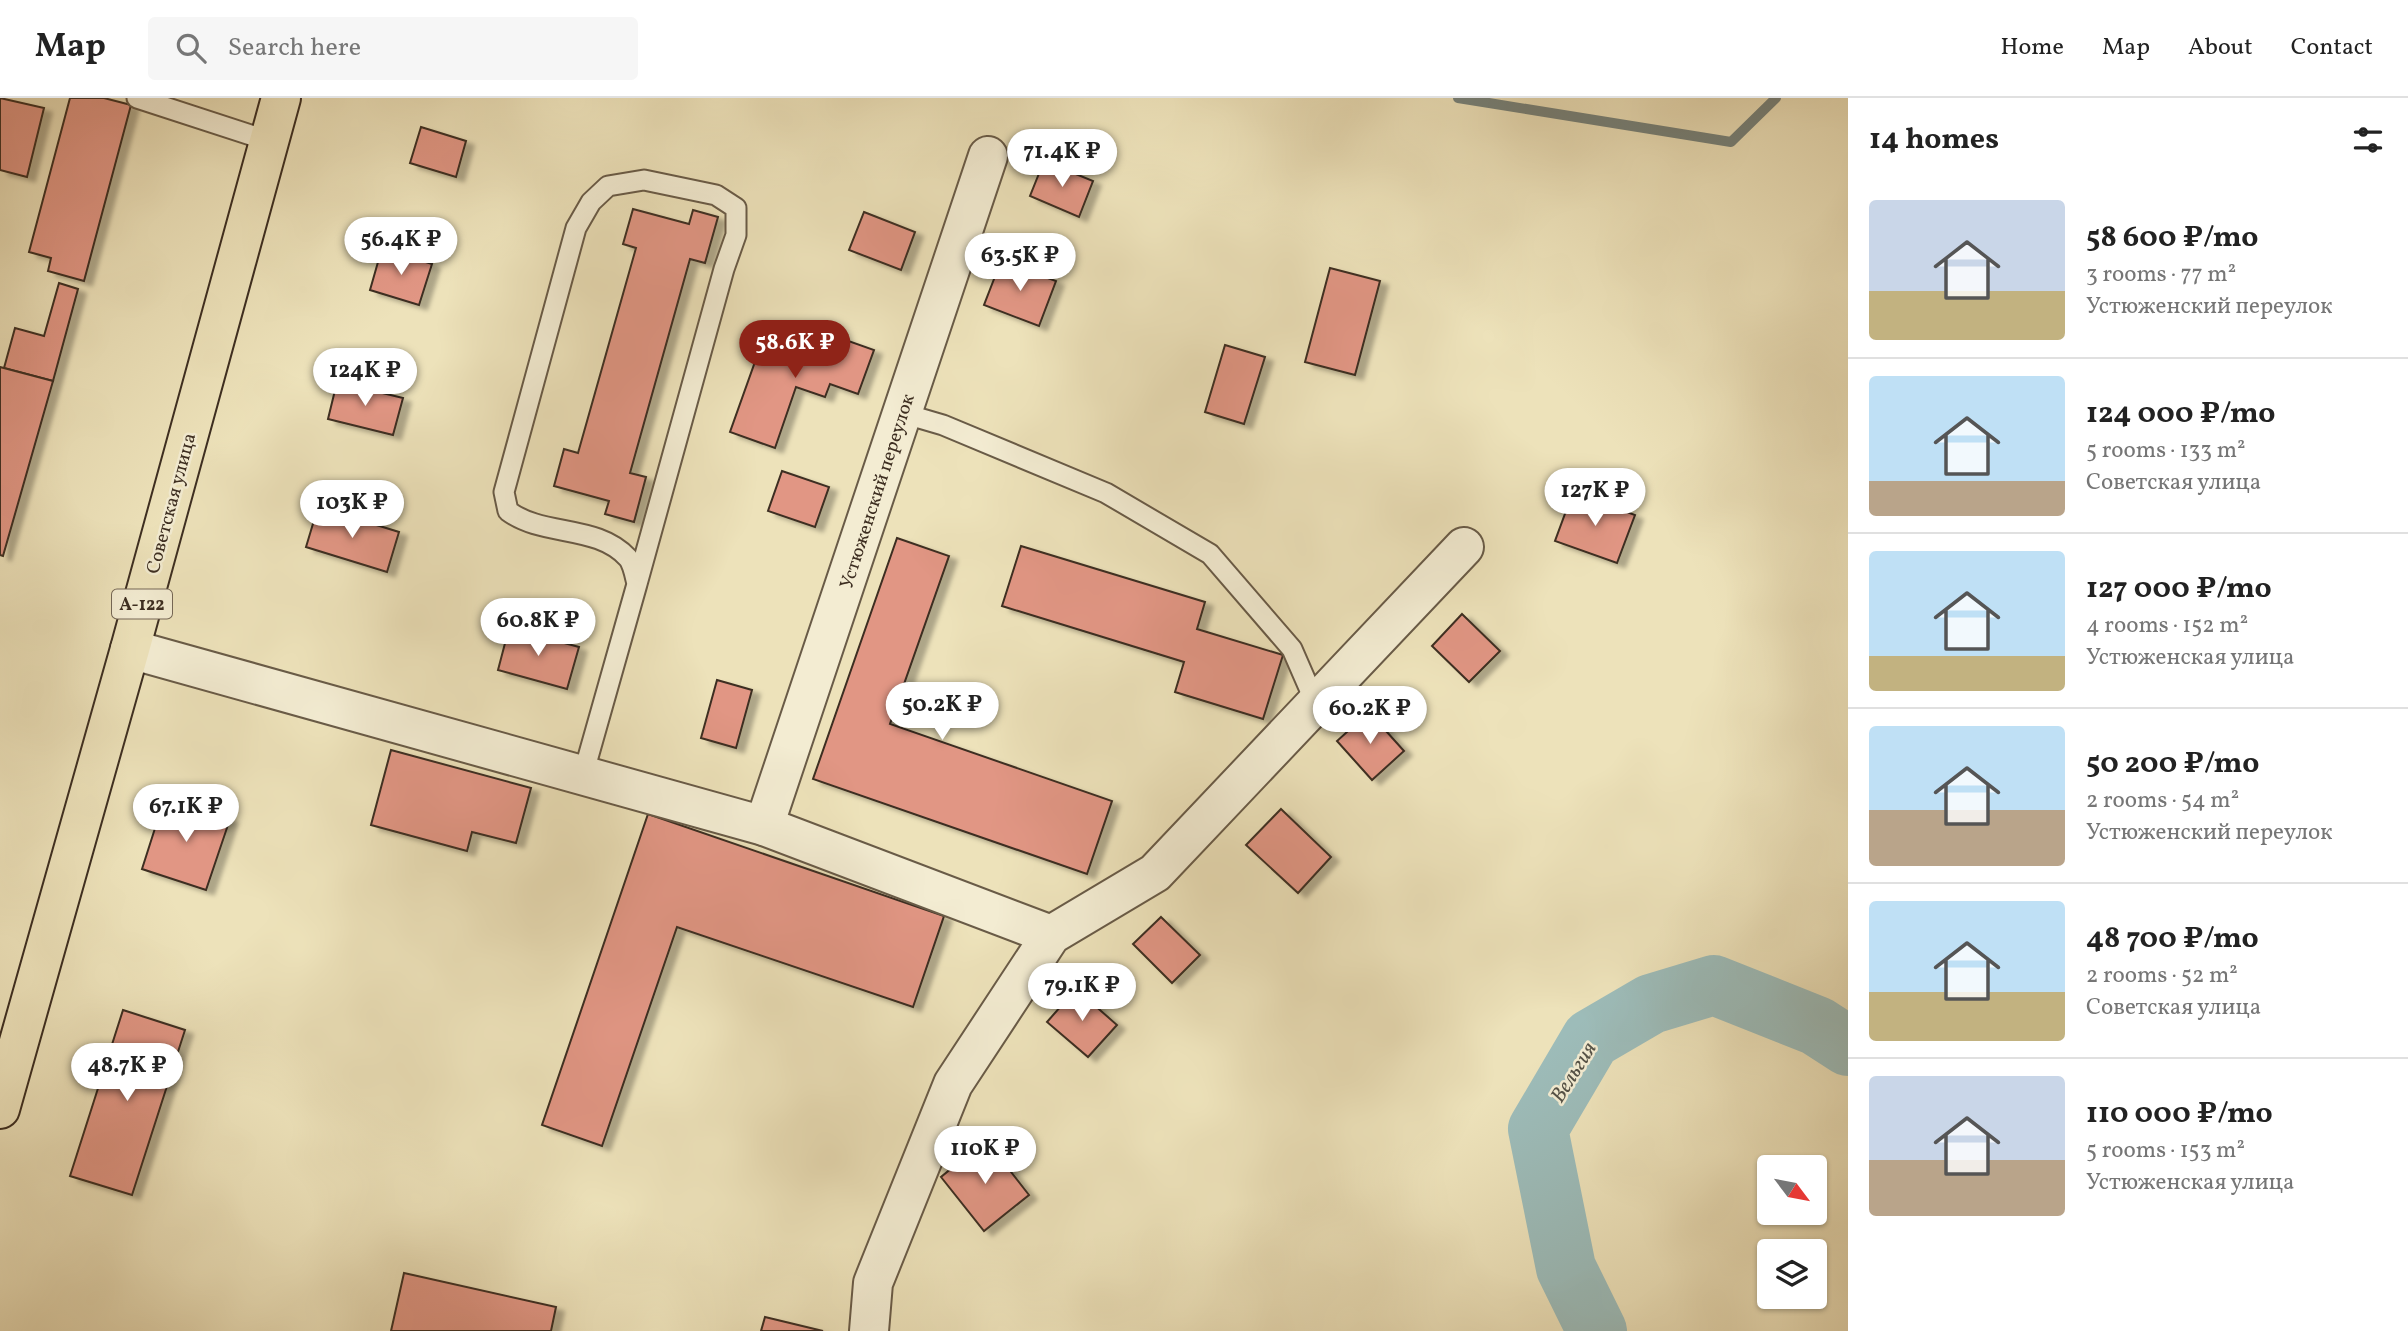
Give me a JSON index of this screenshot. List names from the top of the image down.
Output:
{
  "streets": {
    "main road": ["Советская улица", "А-122"],
    "street": ["Устюженский переулок"]
  },
  "water": ["Вельгия"],
  "north": "bottom right",
  "page": {
    "header": "Map",
    "search": "Search here",
    "nav": [
      "Home",
      "Map",
      "About",
      "Contact"
    ],
    "heading": "14 homes",
    "price": [
      "71.4K ₽",
      "56.4K ₽",
      "63.5K ₽",
      "58.6K ₽",
      "124K ₽",
      "127K ₽",
      "103K ₽",
      "60.8K ₽",
      "50.2K ₽",
      "60.2K ₽",
      "67.1K ₽",
      "79.1K ₽",
      "48.7K ₽",
      "110K ₽"
    ],
    "list": [
      {
        "name": "58 600 ₽/mo",
        "note": "3 rooms · 77 m² · Устюженский переулок"
      },
      {
        "name": "124 000 ₽/mo",
        "note": "5 rooms · 133 m² · Советская улица"
      },
      {
        "name": "127 000 ₽/mo",
        "note": "4 rooms · 152 m² · Устюженская улица"
      },
      {
        "name": "50 200 ₽/mo",
        "note": "2 rooms · 54 m² · Устюженский переулок"
      },
      {
        "name": "48 700 ₽/mo",
        "note": "2 rooms · 52 m² · Советская улица"
      },
      {
        "name": "110 000 ₽/mo",
        "note": "5 rooms · 153 m² · Устюженская улица"
      }
    ]
  }
}
